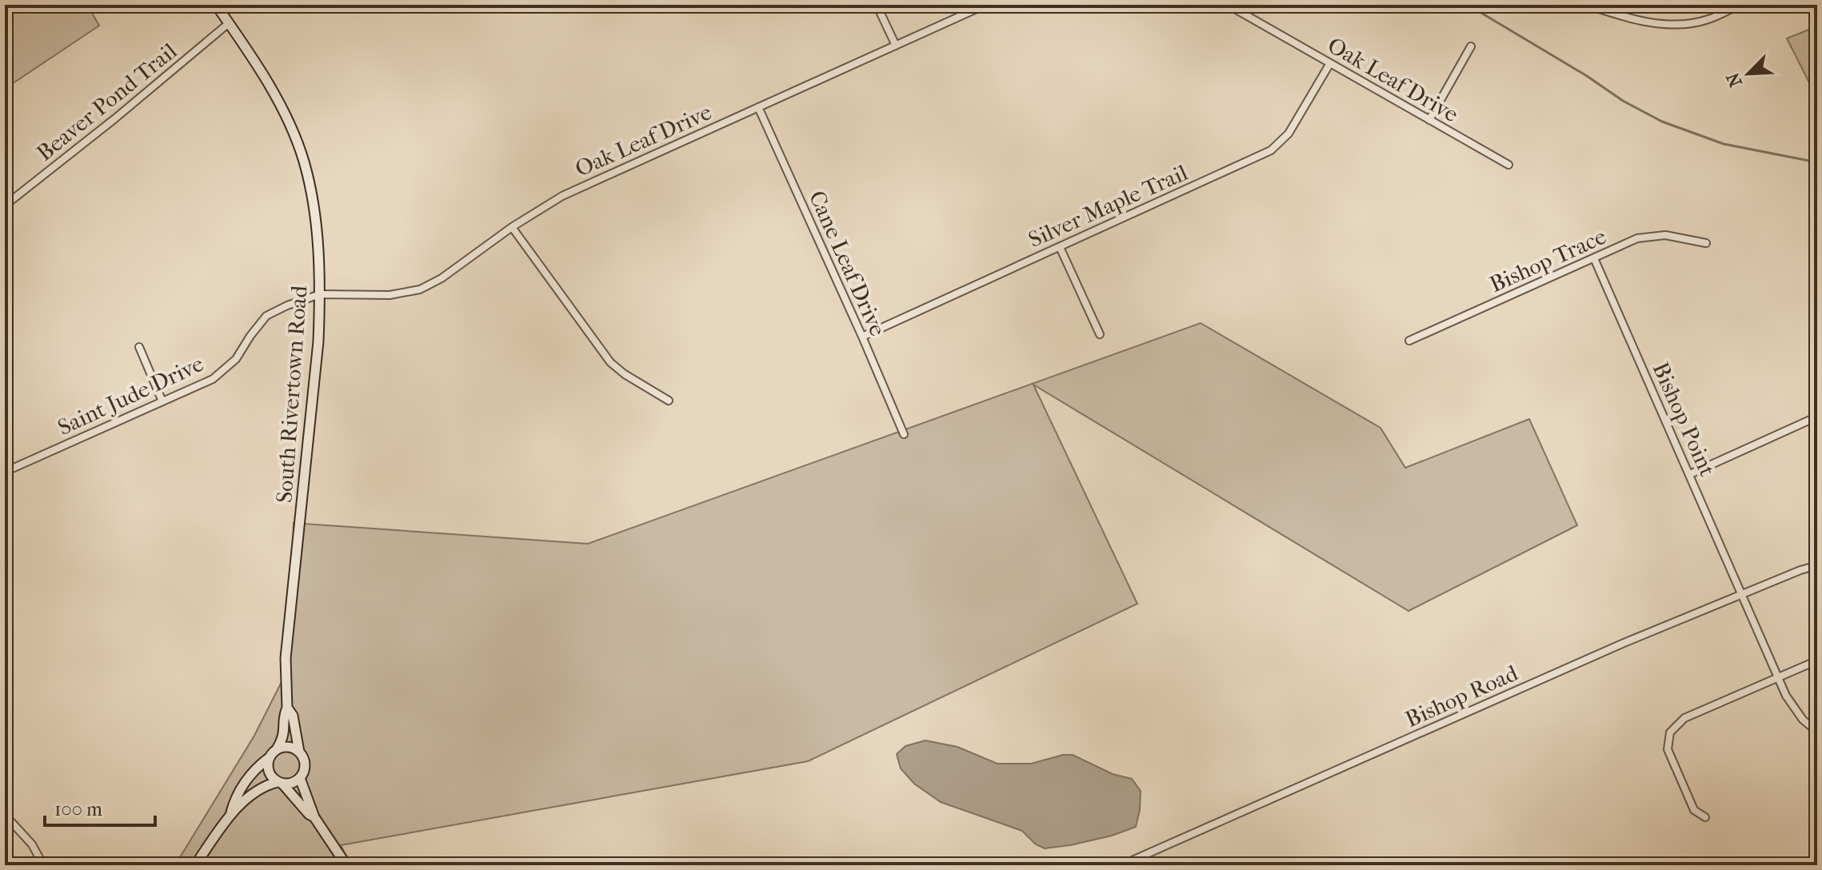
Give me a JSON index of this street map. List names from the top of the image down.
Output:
{
  "streets": {
    "main road": ["South Rivertown Road"],
    "street": [
      "Oak Leaf Drive",
      "Beaver Pond Trail",
      "Silver Maple Trail",
      "Bishop Trace",
      "Cane Leaf Drive",
      "Saint Jude Drive",
      "Bishop Point",
      "Bishop Road"
    ]
  },
  "crossings": [
    ["Oak Leaf Drive", "Silver Maple Trail"],
    ["Oak Leaf Drive", "Cane Leaf Drive"],
    ["Oak Leaf Drive", "South Rivertown Road"],
    ["Oak Leaf Drive", "Saint Jude Drive"],
    ["Beaver Pond Trail", "South Rivertown Road"],
    ["Silver Maple Trail", "Cane Leaf Drive"],
    ["Bishop Trace", "Bishop Point"],
    ["South Rivertown Road", "Saint Jude Drive"],
    ["Bishop Point", "Bishop Road"]
  ],
  "scale_bar": "100 m",
  "north": "bottom left"
}
